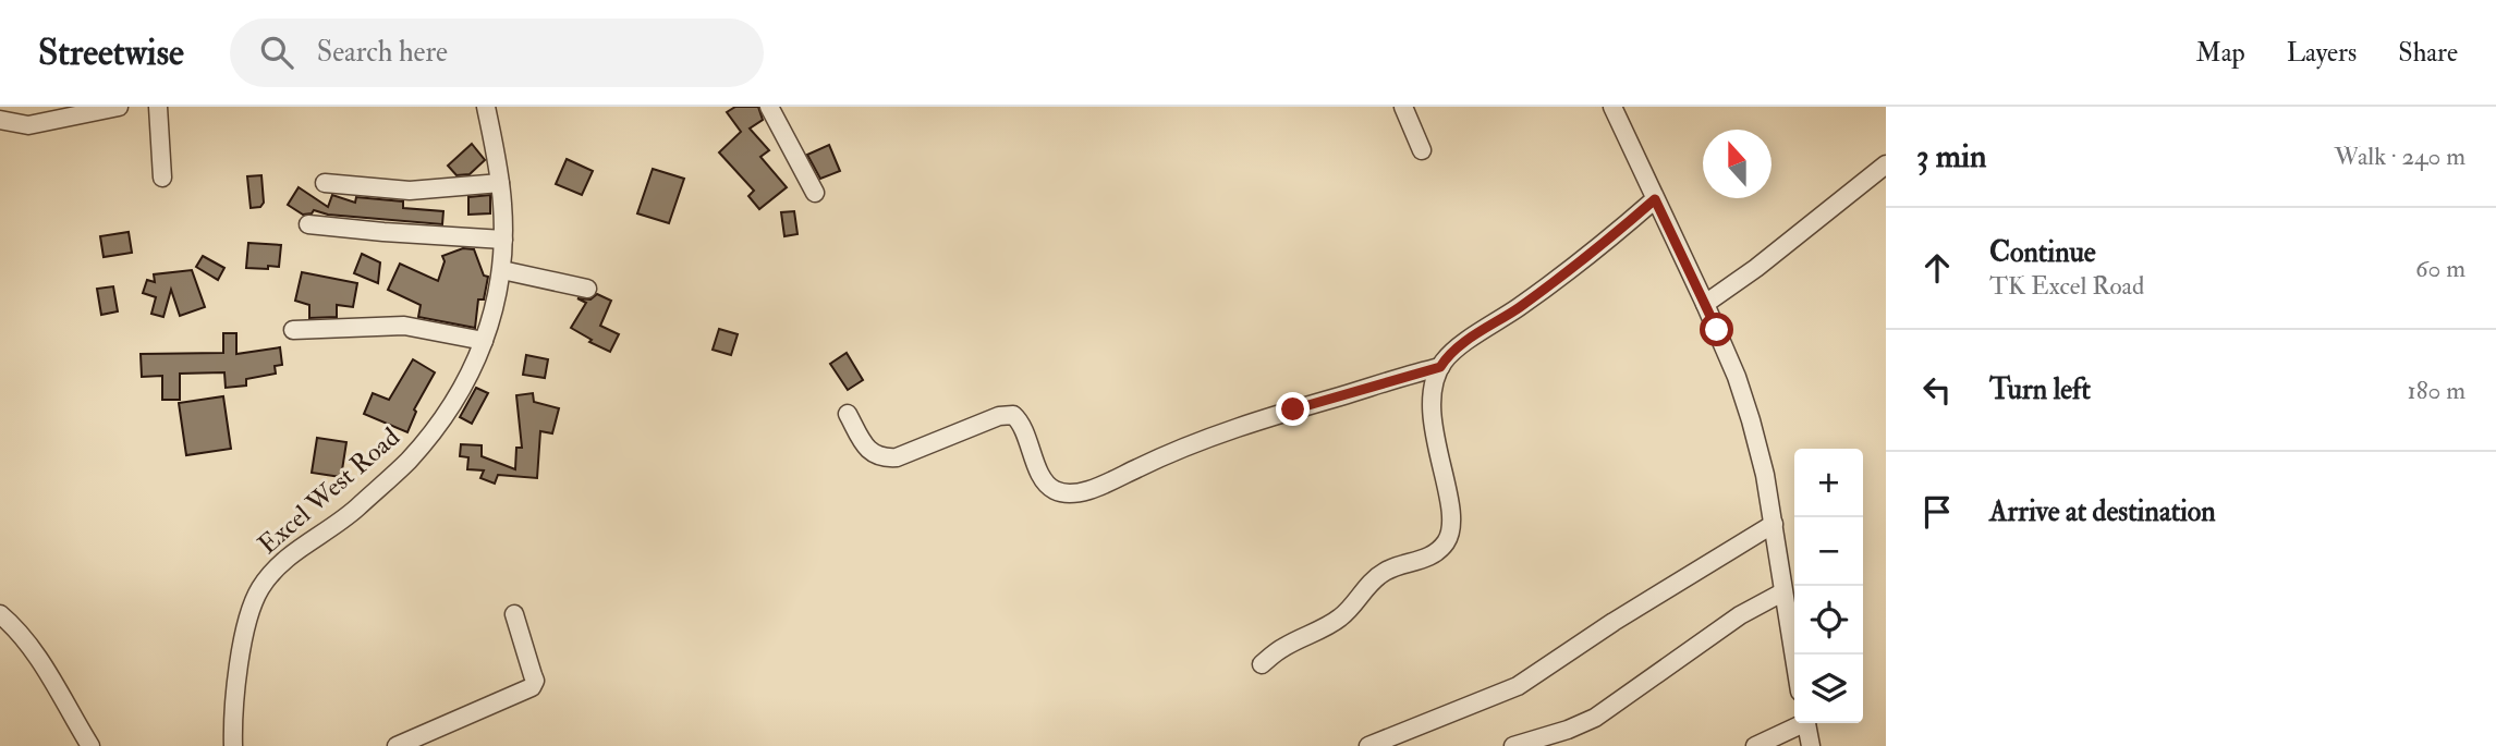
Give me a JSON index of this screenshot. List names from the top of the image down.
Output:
{
  "streets": {
    "street": ["Excel West Road"]
  },
  "north": "top",
  "page": {
    "header": "Streetwise",
    "search": "Search here",
    "nav": ["Map", "Layers", "Share"],
    "heading": ["3 min", "Walk · 240 m"],
    "list": [
      ["Continue", "TK Excel Road", "60 m"],
      ["Turn left", "180 m"],
      "Arrive at destination"
    ],
    "map_buttons": ["+", "−"]
  }
}
